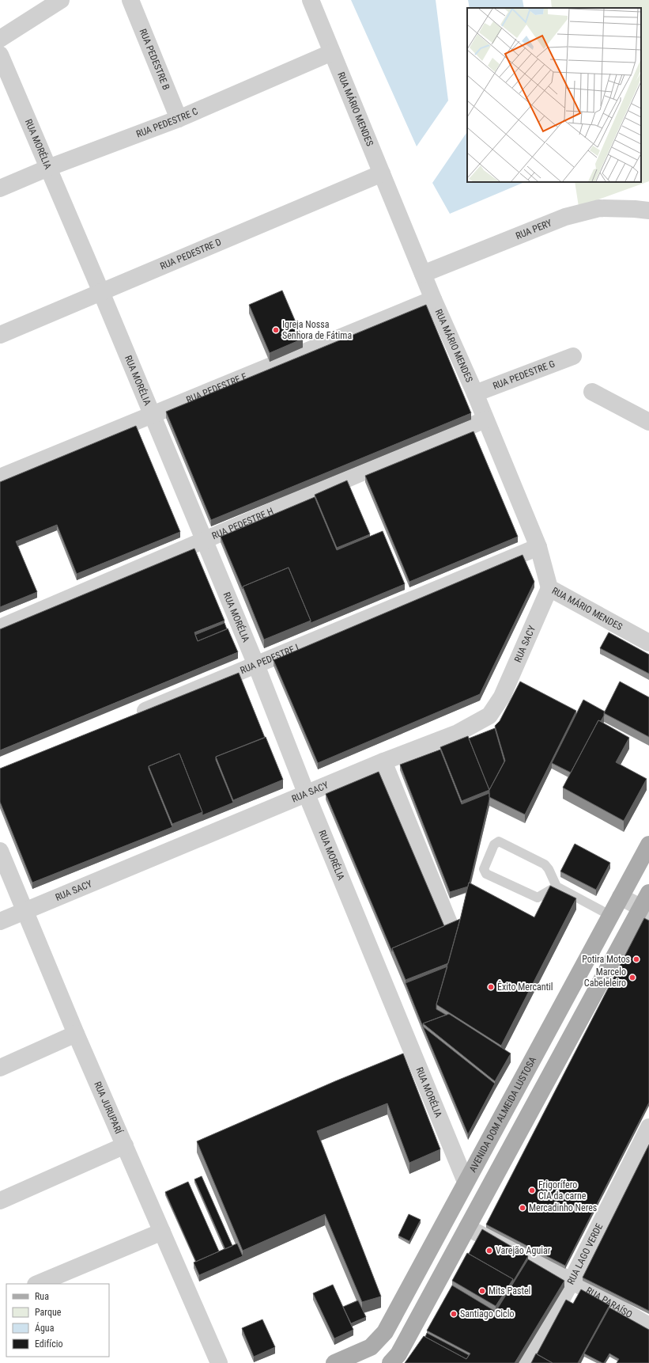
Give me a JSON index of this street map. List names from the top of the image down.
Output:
{
  "streets": {
    "main road": ["AVENIDA DOM ALMEIDA LUSTOSA"],
    "street": [
      "RUA PEDESTRE B",
      "RUA MÁRIO MENDES",
      "RUA PEDESTRE C",
      "RUA MORÉLIA",
      "RUA PERY",
      "RUA PEDESTRE D",
      "RUA PEDESTRE G",
      "RUA PEDESTRE F",
      "RUA PEDESTRE H",
      "RUA SACY",
      "RUA PEDESTRE I",
      "RUA JURUPARÍ",
      "RUA LAGO VERDE",
      "RUA PARAÍSO"
    ]
  },
  "crossings": [
    ["RUA PEDESTRE B", "RUA PEDESTRE C"],
    ["RUA MÁRIO MENDES", "RUA PEDESTRE C"],
    ["RUA MÁRIO MENDES", "RUA PERY"],
    ["RUA MÁRIO MENDES", "RUA PEDESTRE D"],
    ["RUA MÁRIO MENDES", "RUA PEDESTRE G"],
    ["RUA MÁRIO MENDES", "RUA PEDESTRE F"],
    ["RUA MÁRIO MENDES", "RUA PEDESTRE H"],
    ["RUA MÁRIO MENDES", "RUA SACY"],
    ["RUA MÁRIO MENDES", "RUA PEDESTRE I"],
    ["RUA PEDESTRE C", "RUA MORÉLIA"],
    ["RUA MORÉLIA", "RUA PEDESTRE D"],
    ["RUA MORÉLIA", "RUA PEDESTRE F"],
    ["RUA MORÉLIA", "RUA PEDESTRE H"],
    ["RUA MORÉLIA", "RUA SACY"],
    ["RUA MORÉLIA", "RUA PEDESTRE I"],
    ["RUA MORÉLIA", "AVENIDA DOM ALMEIDA LUSTOSA"],
    ["RUA SACY", "RUA JURUPARÍ"],
    ["RUA LAGO VERDE", "RUA PARAÍSO"]
  ],
  "places": [
    "Igreja Nossa Senhora de Fátima",
    "Potira Motos",
    "Marcelo Cabeleleiro",
    "Êxito Mercantil",
    "Frigorífero CIA da carne",
    "Mercadinho Neres",
    "Varejão Aguiar",
    "Mits Pastel",
    "Santiago Ciclo"
  ],
  "legend": [
    "Rua",
    "Parque",
    "Água",
    "Edifício"
  ]
}
